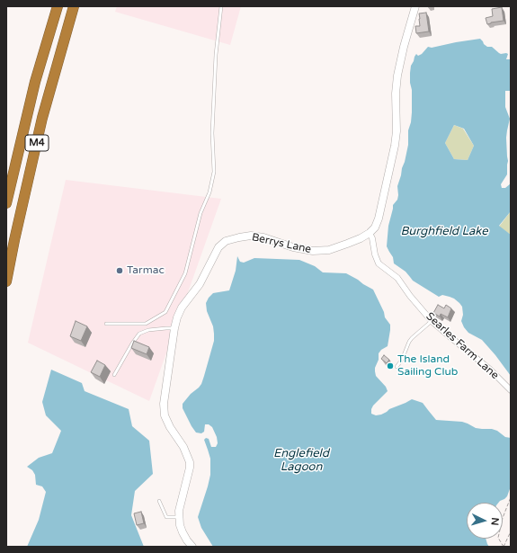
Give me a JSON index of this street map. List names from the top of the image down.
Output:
{
  "streets": {
    "highway": ["M4"],
    "street": ["Berrys Lane", "Searles Farm Lane"]
  },
  "crossings": [
    ["Berrys Lane", "Searles Farm Lane"]
  ],
  "water": ["Burghfield Lake", "Englefield Lagoon"],
  "places": ["Tarmac", "The Island Sailing Club"],
  "north": "right"
}
